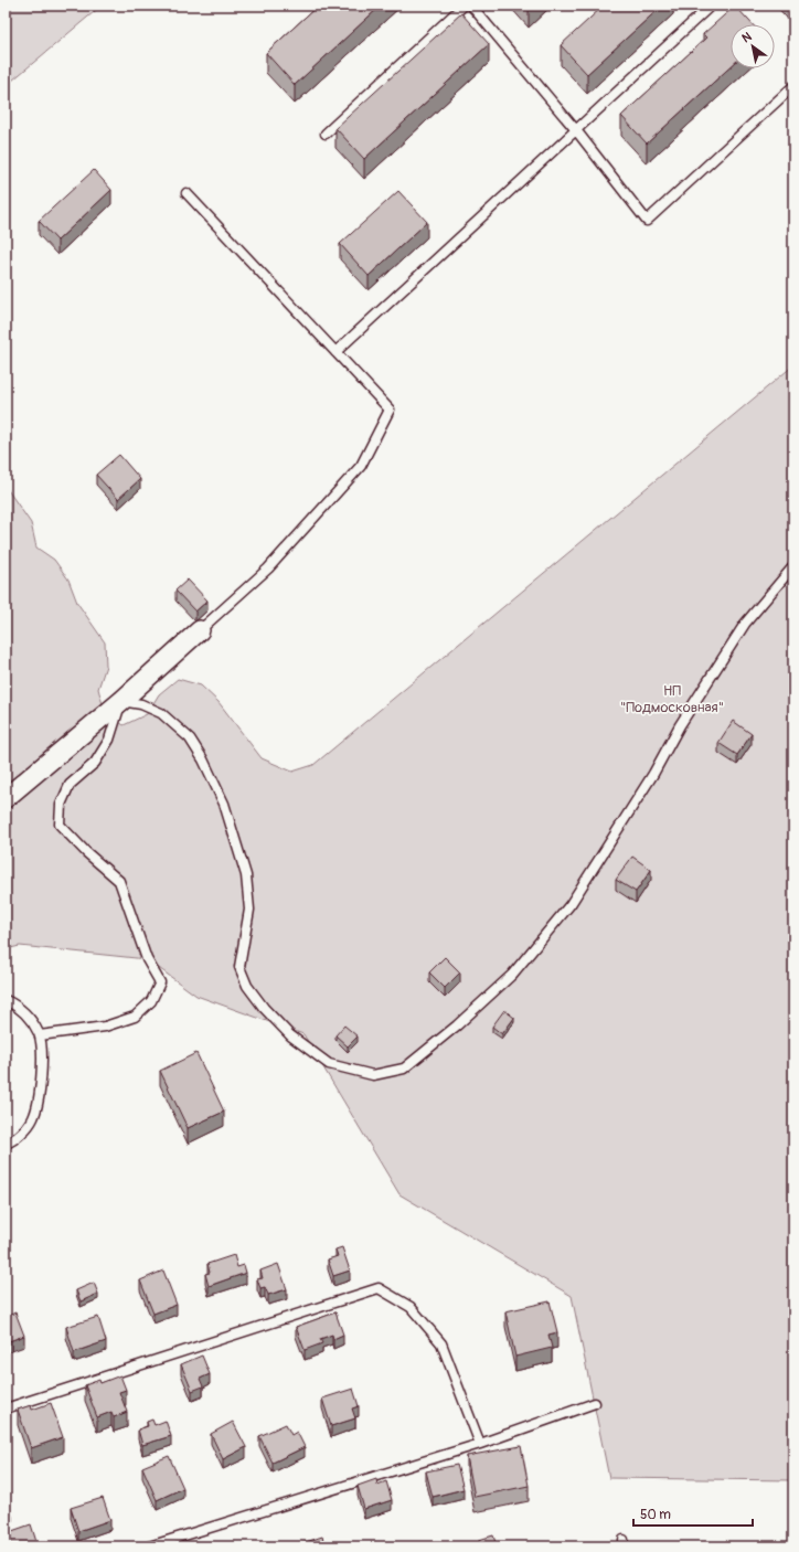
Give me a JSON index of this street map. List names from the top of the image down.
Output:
{
  "parks": ["НП \"Подмосковная\""],
  "scale_bar": "50 m",
  "north": "top left"
}
